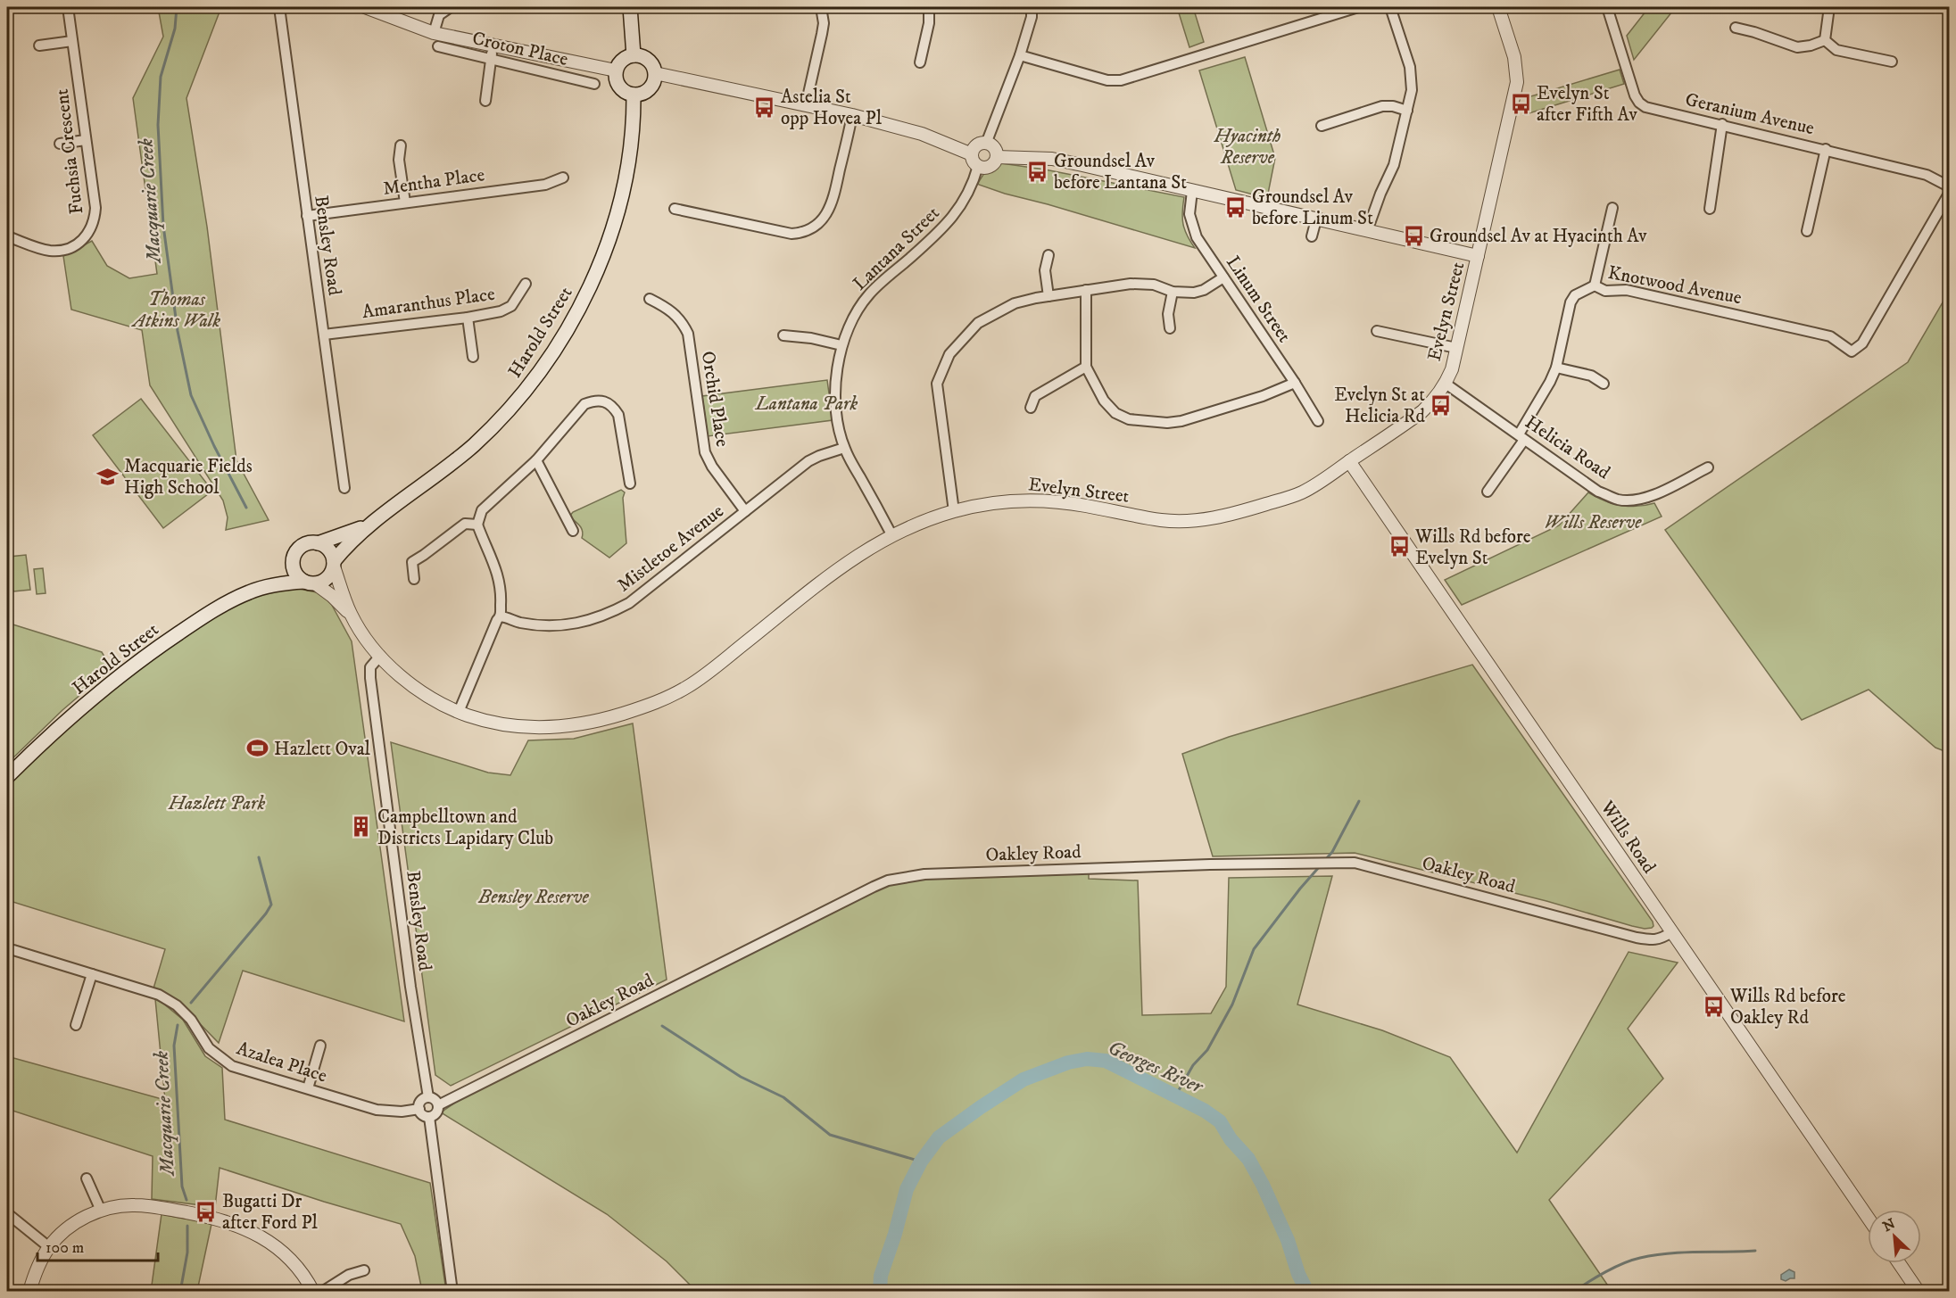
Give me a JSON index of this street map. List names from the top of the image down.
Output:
{
  "streets": {
    "main road": ["Harold Street"],
    "street": [
      "Croton Place",
      "Geranium Avenue",
      "Fuchsia Crescent",
      "Mentha Place",
      "Bensley Road",
      "Lantana Street",
      "Knotwood Avenue",
      "Linum Street",
      "Amaranthus Place",
      "Evelyn Street",
      "Orchid Place",
      "Helicia Road",
      "Mistletoe Avenue",
      "Wills Road",
      "Oakley Road",
      "Azalea Place"
    ]
  },
  "crossings": [
    ["Mentha Place", "Bensley Road"],
    ["Bensley Road", "Amaranthus Place"],
    ["Bensley Road", "Evelyn Street"],
    ["Bensley Road", "Oakley Road"],
    ["Bensley Road", "Azalea Place"],
    ["Lantana Street", "Evelyn Street"],
    ["Lantana Street", "Mistletoe Avenue"],
    ["Knotwood Avenue", "Helicia Road"],
    ["Evelyn Street", "Harold Street"],
    ["Evelyn Street", "Helicia Road"],
    ["Evelyn Street", "Wills Road"],
    ["Orchid Place", "Mistletoe Avenue"],
    ["Wills Road", "Oakley Road"],
    ["Oakley Road", "Azalea Place"]
  ],
  "water": ["Macquarie Creek", "Georges River"],
  "parks": [
    "Hyacinth Reserve",
    "Thomas Atkins Walk",
    "Lantana Park",
    "Wills Reserve",
    "Hazlett Park",
    "Bensley Reserve"
  ],
  "places": {
    "bus stop": [
      "Evelyn St after Fifth Av",
      "Astelia St opp Hovea Pl",
      "Groundsel Av before Lantana St",
      "Groundsel Av before Linum St",
      "Groundsel Av at Hyacinth Av",
      "Evelyn St at Helicia Rd",
      "Wills Rd before Evelyn St",
      "Wills Rd before Oakley Rd",
      "Bugatti Dr after Ford Pl"
    ],
    "school or university": ["Macquarie Fields High School"],
    "sports": ["Hazlett Oval"],
    "building": ["Campbelltown and Districts Lapidary Club"]
  },
  "scale_bar": "100 m",
  "north": "top left"
}
